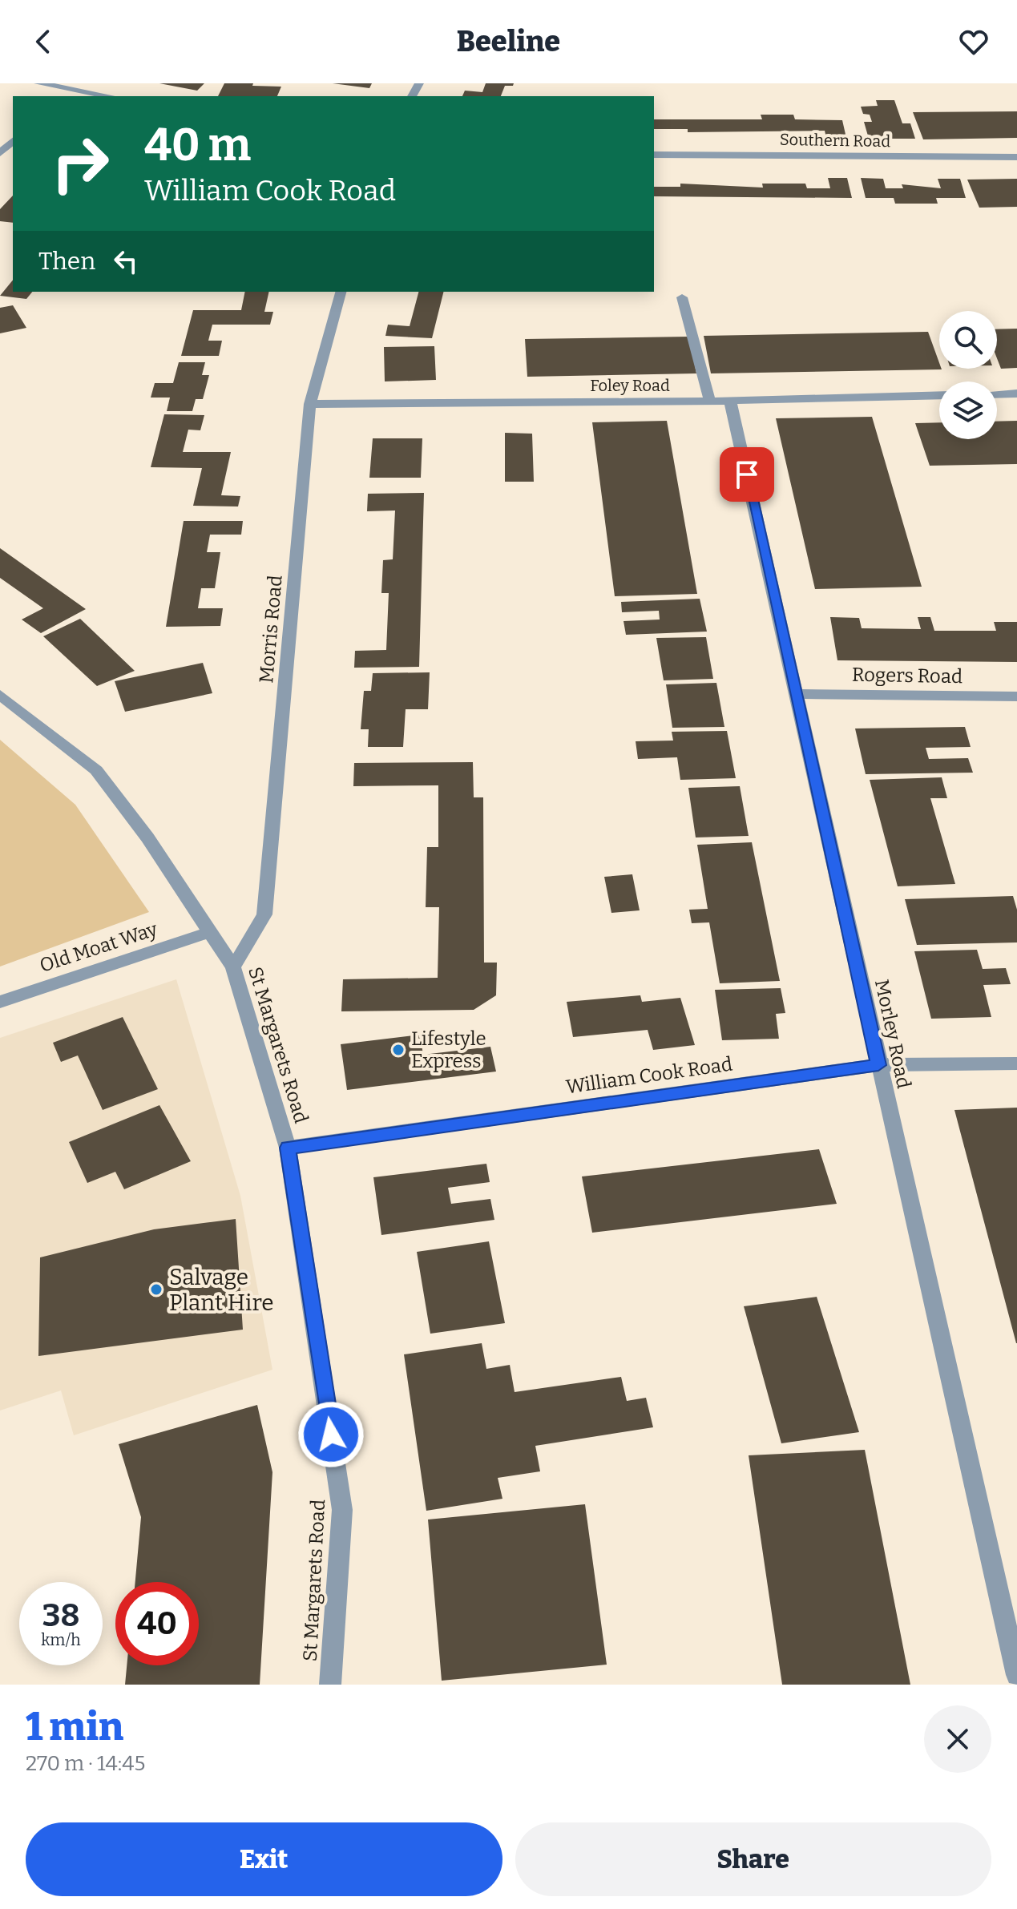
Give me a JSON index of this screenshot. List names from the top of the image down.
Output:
{
  "streets": {
    "street": [
      "Southern Road",
      "Foley Road",
      "Morris Road",
      "Rogers Road",
      "Old Moat Way",
      "Morley Road",
      "St Margarets Road",
      "William Cook Road"
    ]
  },
  "crossings": [
    ["Foley Road", "Morris Road"],
    ["Foley Road", "Morley Road"],
    ["Morris Road", "St Margarets Road"],
    ["Rogers Road", "Morley Road"],
    ["Old Moat Way", "St Margarets Road"],
    ["Morley Road", "William Cook Road"],
    ["St Margarets Road", "William Cook Road"]
  ],
  "places": ["Lifestyle Express", "Salvage Plant Hire"],
  "page": {
    "header": "Beeline",
    "turn": ["40 m", "William Cook Road"],
    "then": "Then",
    "speed": "38 km/h",
    "limit": "40",
    "heading": ["1 min", "270 m · 14:45"],
    "buttons": ["Exit", "Share"]
  }
}
